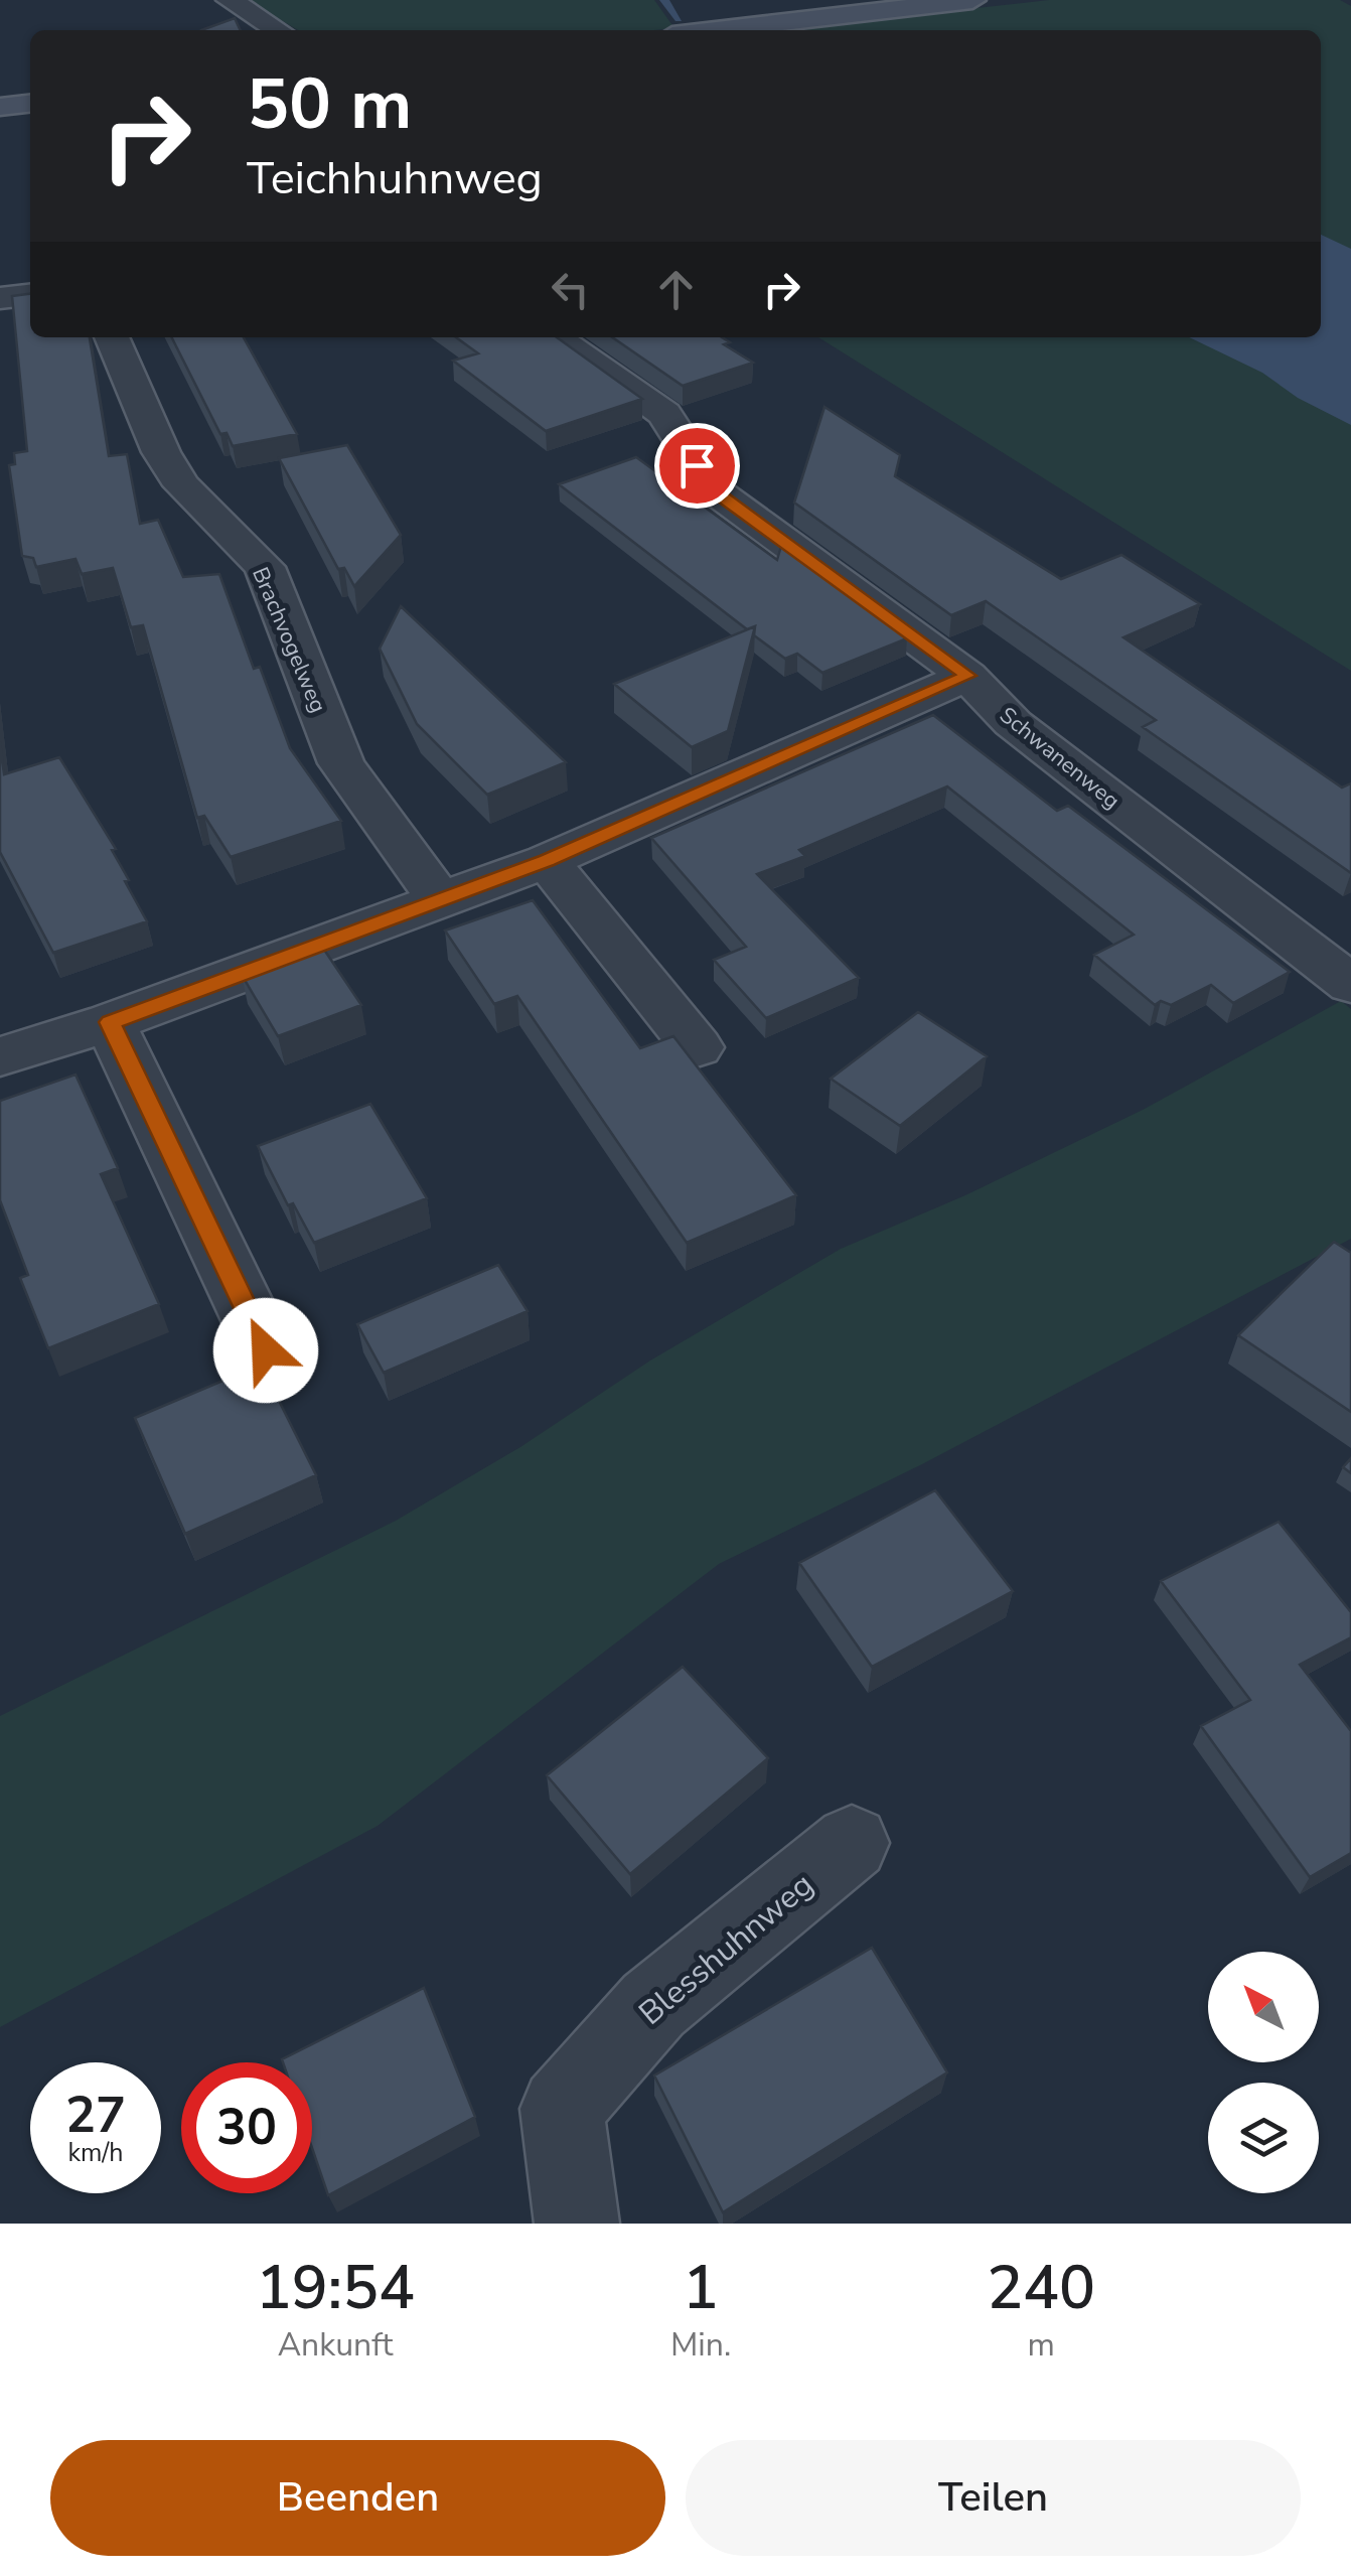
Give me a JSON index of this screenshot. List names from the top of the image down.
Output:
{
  "streets": {
    "street": ["Brachvogelweg", "Schwanenweg", "Blesshuhnweg"]
  },
  "north": "top left",
  "page": {
    "turn": ["50 m", "Teichhuhnweg"],
    "speed": "27 km/h",
    "limit": "30",
    "eta": [
      "19:54",
      "Ankunft",
      "1",
      "Min.",
      "240",
      "m"
    ],
    "buttons": ["Beenden", "Teilen"]
  }
}
